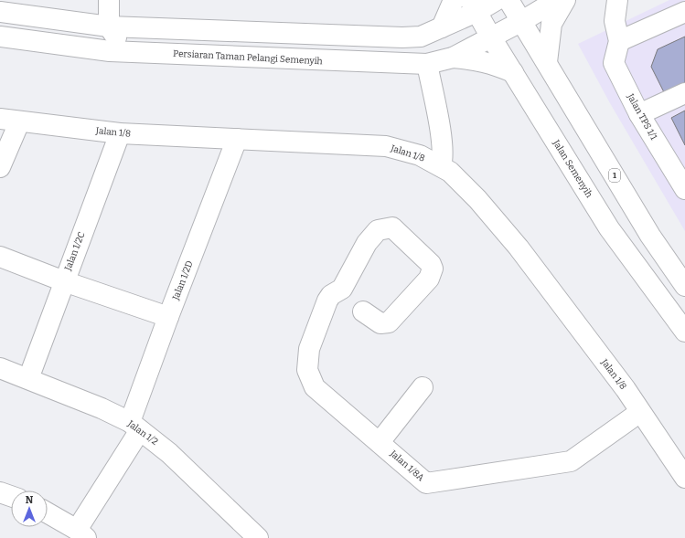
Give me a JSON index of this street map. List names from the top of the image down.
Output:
{
  "streets": {
    "street": [
      "Persiaran Taman Pelangi Semenyih",
      "Jalan TPS 1/1",
      "Jalan 1/8",
      "Jalan Semenyih",
      "1",
      "Jalan 1/2C",
      "Jalan 1/2D",
      "Jalan 1/2",
      "Jalan 1/8A"
    ]
  },
  "crossings": [
    ["Persiaran Taman Pelangi Semenyih", "Jalan Semenyih"],
    ["Persiaran Taman Pelangi Semenyih", "1"],
    ["Jalan 1/8", "Jalan 1/2C"],
    ["Jalan 1/8", "Jalan 1/2D"],
    ["Jalan 1/8", "Jalan 1/8A"],
    ["Jalan 1/2D", "Jalan 1/2"]
  ],
  "north": "top"
}
